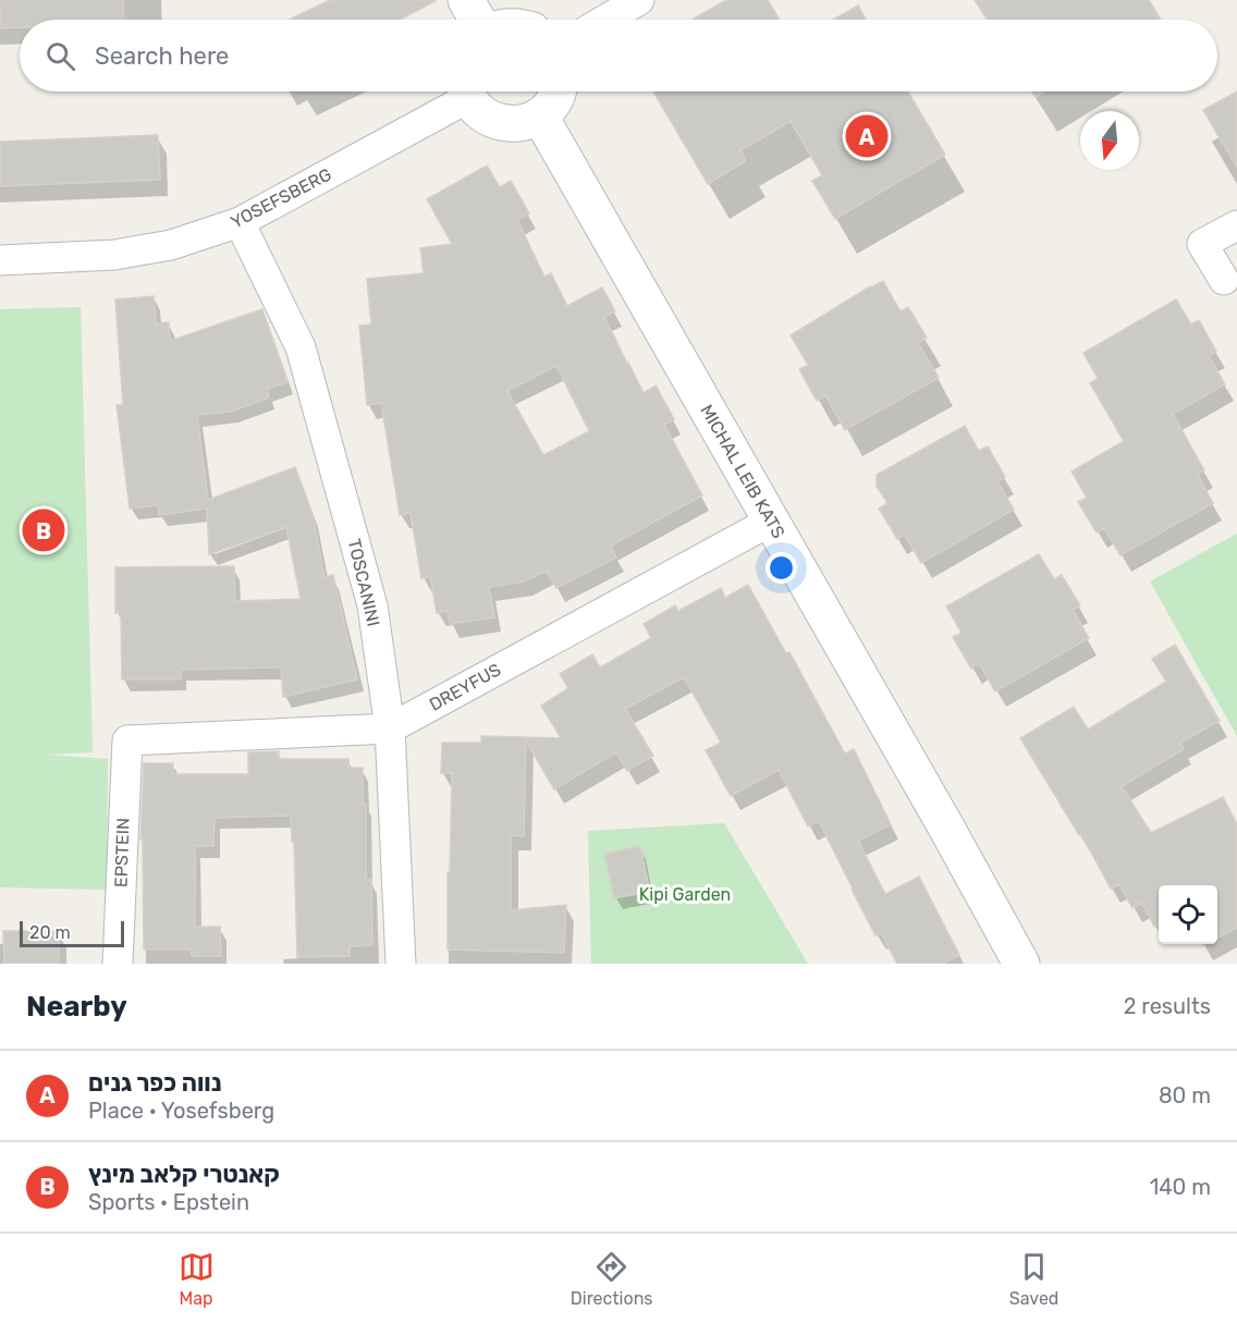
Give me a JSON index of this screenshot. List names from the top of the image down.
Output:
{
  "streets": {
    "street": [
      "YOSEFSBERG",
      "MICHAL LEIB KATS",
      "TOSCANINI",
      "DREYFUS",
      "EPSTEIN"
    ]
  },
  "crossings": [
    ["YOSEFSBERG", "TOSCANINI"],
    ["MICHAL LEIB KATS", "DREYFUS"],
    ["TOSCANINI", "DREYFUS"],
    ["DREYFUS", "EPSTEIN"]
  ],
  "parks": ["Kipi Garden"],
  "scale_bar": "20 m",
  "north": "bottom",
  "page": {
    "search": "Search here",
    "pins": ["A", "B"],
    "scale": "20 m",
    "heading": ["Nearby", "2 results"],
    "list": [
      {
        "mark": "A",
        "name": "נווה כפר גנים",
        "note": "Place · Yosefsberg",
        "value": "80 m"
      },
      {
        "mark": "B",
        "name": "קאנטרי קלאב מינץ",
        "note": "Sports · Epstein",
        "value": "140 m"
      }
    ],
    "nav": ["Map", "Directions", "Saved"]
  }
}
